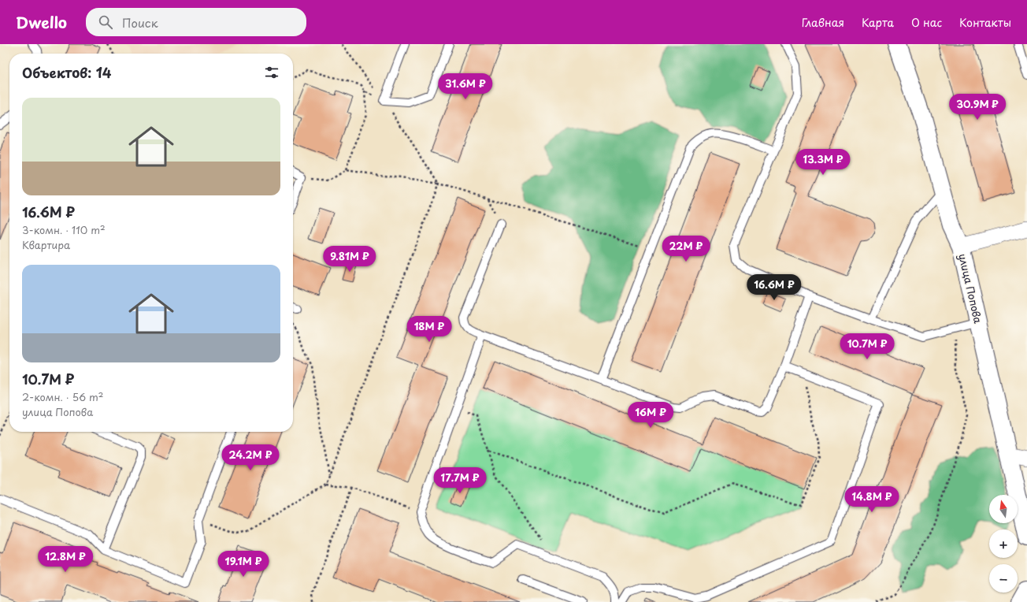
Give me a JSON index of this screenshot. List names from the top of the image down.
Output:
{
  "streets": {
    "street": ["улица Попова"]
  },
  "north": "top",
  "page": {
    "header": "Dwello",
    "search": "Поиск",
    "nav": [
      "Главная",
      "Карта",
      "О нас",
      "Контакты"
    ],
    "heading": "Объектов: 14",
    "price": [
      "31.6M ₽",
      "30.9M ₽",
      "13.3M ₽",
      "22M ₽",
      "9.81M ₽",
      "16.6M ₽",
      "18M ₽",
      "10.7M ₽",
      "16M ₽",
      "24.2M ₽",
      "17.7M ₽",
      "14.8M ₽",
      "12.8M ₽",
      "19.1M ₽"
    ],
    "list": [
      {
        "name": "16.6M ₽",
        "note": "3-комн. · 110 m² · Квартира"
      },
      {
        "name": "10.7M ₽",
        "note": "2-комн. · 56 m² · улица Попова"
      }
    ],
    "map_buttons": ["+", "−"]
  }
}
